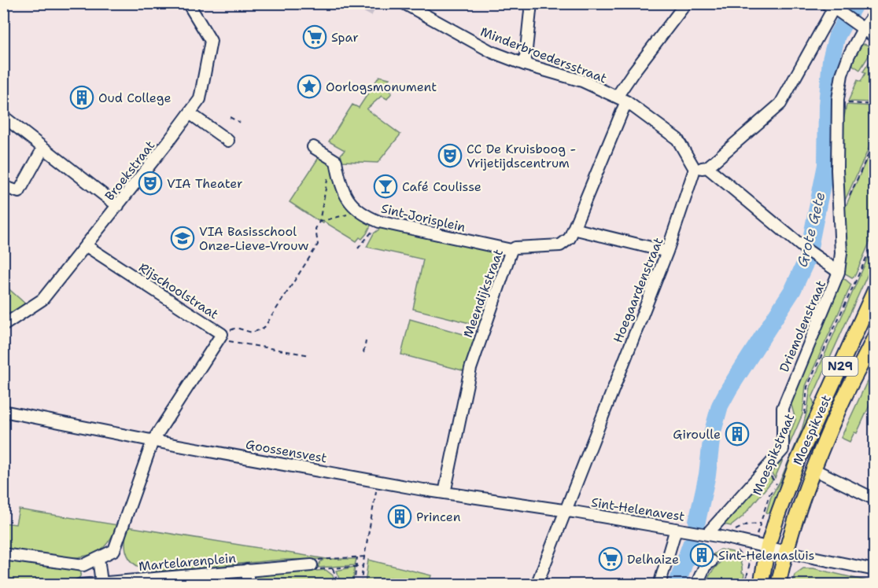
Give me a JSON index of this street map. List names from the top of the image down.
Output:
{
  "streets": {
    "main road": ["N29", "Moespikvest"],
    "street": [
      "Minderbroedersstraat",
      "Broekstraat",
      "Sint-Jorisplein",
      "Hoegaardenstraat",
      "Rijschoolstraat",
      "Meendijkstraat",
      "Driemolenstraat",
      "Goossensvest",
      "Sint-Helenavest",
      "Martelarenplein"
    ],
    "path": ["Moespikstraat"]
  },
  "crossings": [
    ["Minderbroedersstraat", "Meendijkstraat"],
    ["Broekstraat", "Rijschoolstraat"],
    ["Sint-Jorisplein", "Meendijkstraat"],
    ["Hoegaardenstraat", "Goossensvest"],
    ["Hoegaardenstraat", "Sint-Helenavest"],
    ["Rijschoolstraat", "Goossensvest"],
    ["Meendijkstraat", "Goossensvest"],
    ["Driemolenstraat", "Sint-Helenavest"],
    ["N29", "Moespikvest"],
    ["N29", "Sint-Helenavest"],
    ["Moespikvest", "Sint-Helenavest"],
    ["Goossensvest", "Sint-Helenavest"],
    ["Moespikstraat", "Sint-Helenavest"]
  ],
  "water": ["Grote Gete"],
  "places": {
    "supermarket": ["Spar", "Delhaize"],
    "place": ["Oorlogsmonument"],
    "building": [
      "Oud College",
      "Giroulle",
      "Princen",
      "Sint-Helenasluis"
    ],
    "theatre": ["CC De Kruisboog - Vrijetijdscentrum", "VIA Theater"],
    "bar": ["Café Coulisse"],
    "school or university": ["VIA Basisschool Onze-Lieve-Vrouw"]
  }
}
